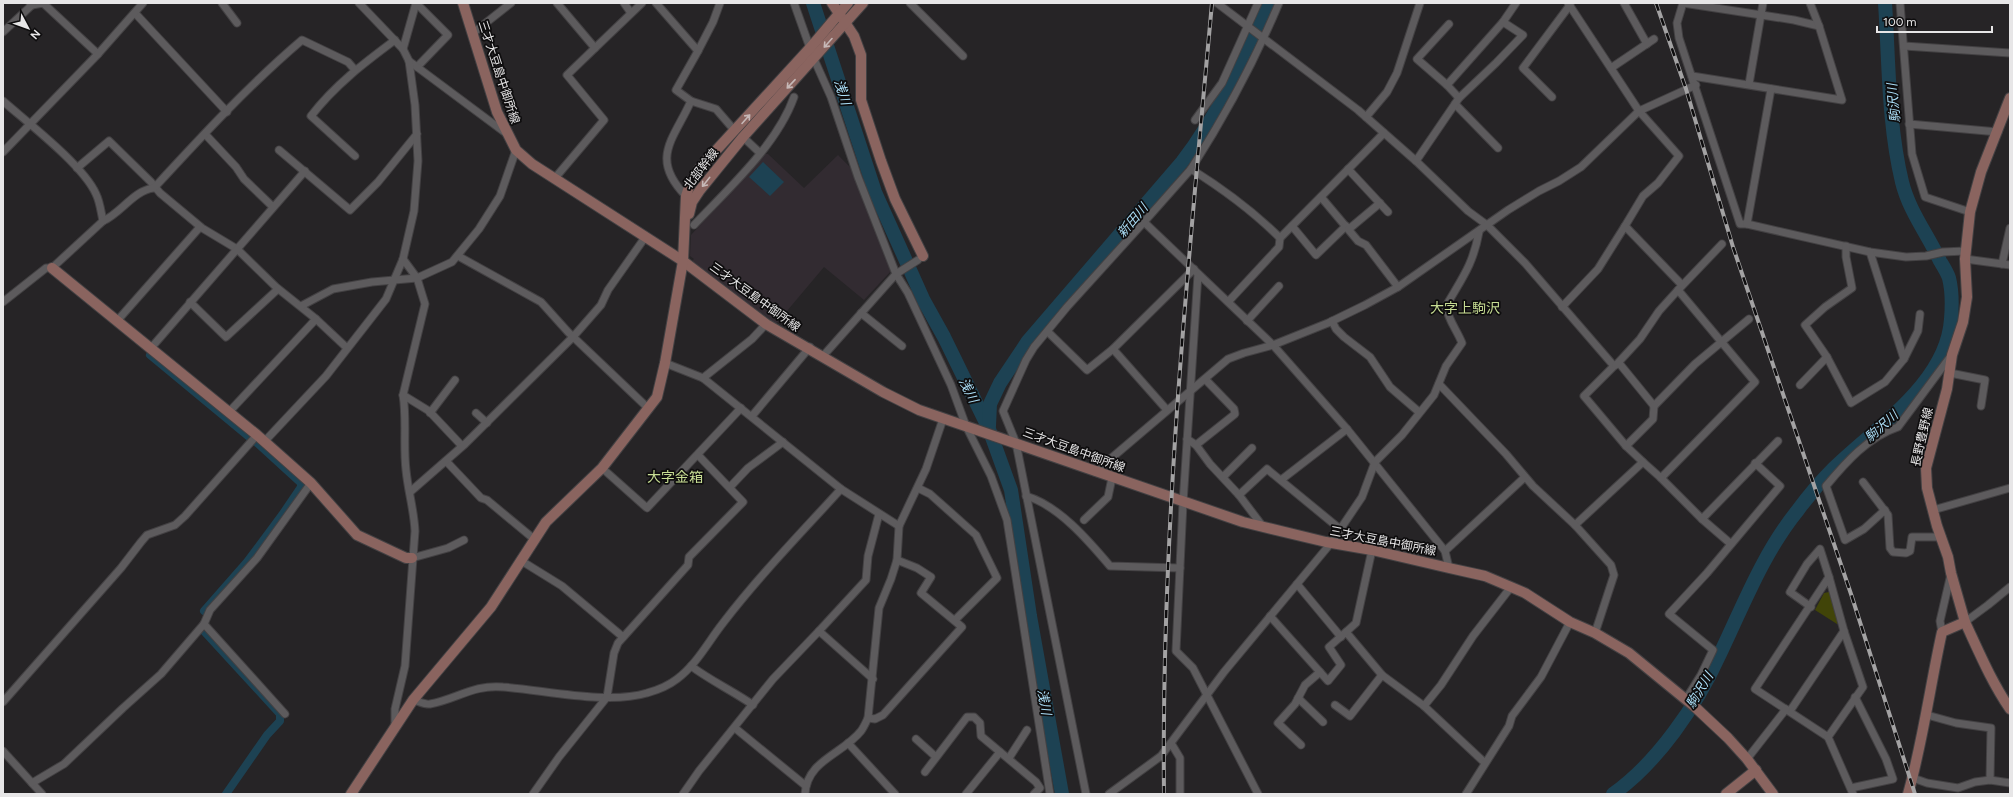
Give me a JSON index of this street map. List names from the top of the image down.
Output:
{
  "streets": {
    "main road": ["三才大豆島中御所線", "北部幹線", "長野豊野線"]
  },
  "districts": ["大字上駒沢", "大字金箱"],
  "water": ["浅川", "駒沢川", "新田川"],
  "scale_bar": "100 m",
  "north": "bottom right"
}
